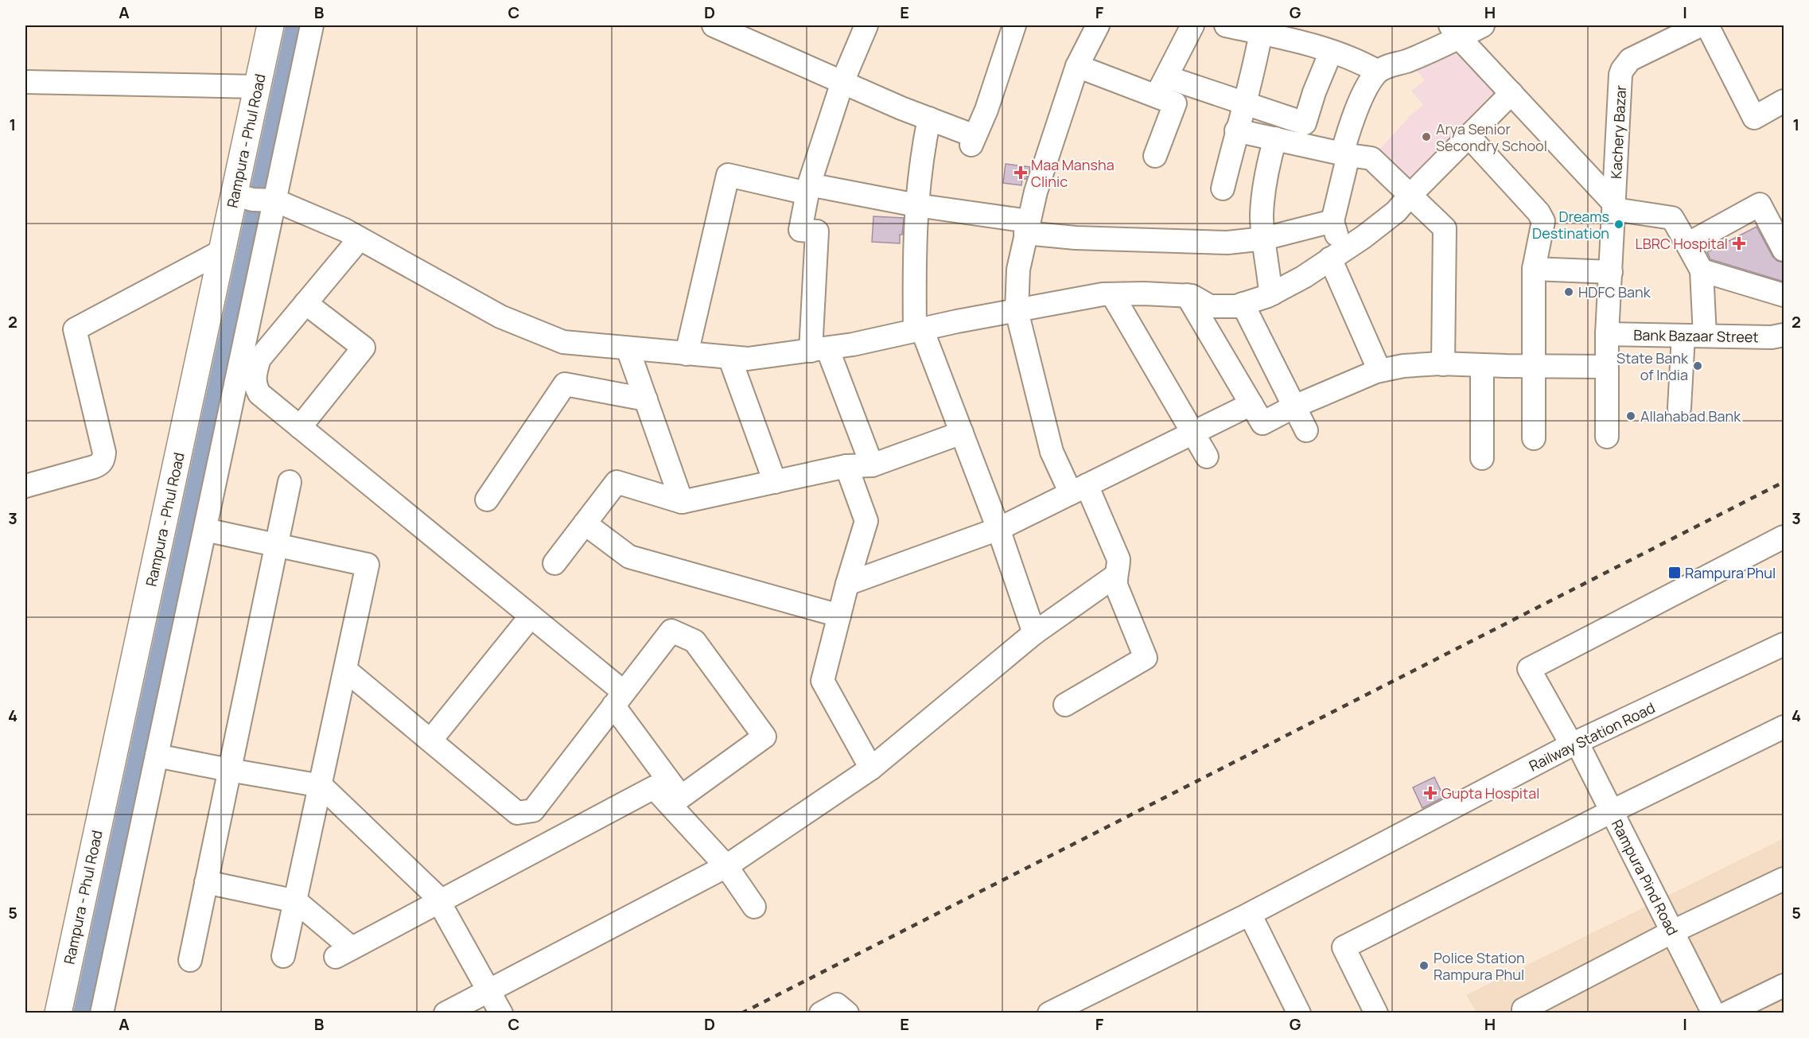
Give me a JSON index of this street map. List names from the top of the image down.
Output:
{
  "streets": {
    "highway": ["Rampura - Phul Road"],
    "street": [
      "Kachery Bazar",
      "Bank Bazaar Street",
      "Railway Station Road",
      "Rampura Pind Road"
    ]
  },
  "crossings": [
    ["Kachery Bazar", "Bank Bazaar Street"],
    ["Railway Station Road", "Rampura Pind Road"]
  ],
  "places": {
    "other": [
      "Arya Senior Secondry School",
      "Dreams Destination",
      "HDFC Bank",
      "State Bank of India",
      "Allahabad Bank",
      "Police Station Rampura Phul"
    ],
    "health": ["Maa Mansha Clinic", "LBRC Hospital", "Gupta Hospital"],
    "transit": ["Rampura Phul"]
  },
  "grid": {
    "columns": [
      "A",
      "B",
      "C",
      "D",
      "E",
      "F",
      "G",
      "H",
      "I"
    ],
    "rows": [
      "1",
      "2",
      "3",
      "4",
      "5"
    ]
  }
}
